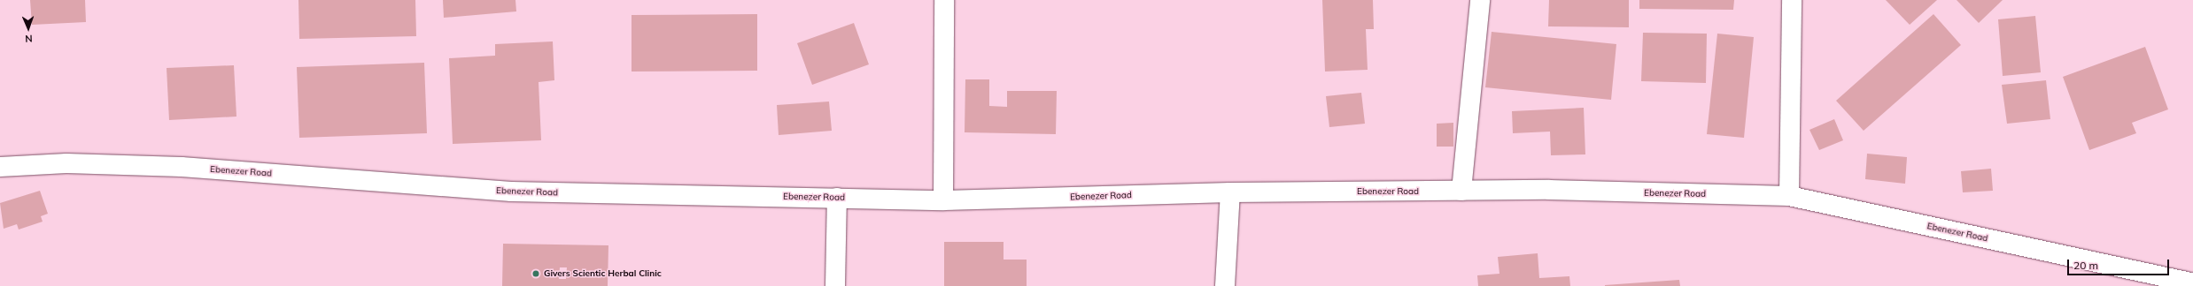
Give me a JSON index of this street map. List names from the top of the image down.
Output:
{
  "streets": {
    "street": ["Ebenezer Road"]
  },
  "places": ["Givers Scientic Herbal Clinic"],
  "scale_bar": "20 m",
  "north": "bottom"
}
